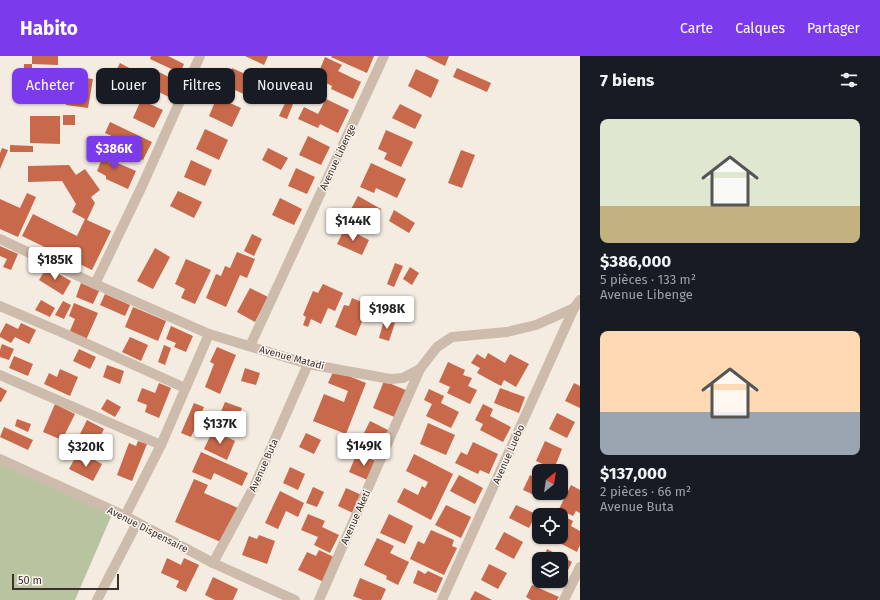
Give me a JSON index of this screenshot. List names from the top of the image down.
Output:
{
  "streets": {
    "street": [
      "Avenue Libenge",
      "Avenue Matadi",
      "Avenue Luebo",
      "Avenue Buta",
      "Avenue Aketi",
      "Avenue Dispensaire"
    ]
  },
  "crossings": [
    ["Avenue Libenge", "Avenue Matadi"],
    ["Avenue Matadi", "Avenue Luebo"],
    ["Avenue Matadi", "Avenue Buta"],
    ["Avenue Matadi", "Avenue Aketi"],
    ["Avenue Buta", "Avenue Dispensaire"]
  ],
  "scale_bar": "50 m",
  "north": "top right",
  "page": {
    "header": "Habito",
    "nav": ["Carte", "Calques", "Partager"],
    "heading": "7 biens",
    "chip": [
      "Acheter",
      "Louer",
      "Filtres",
      "Nouveau"
    ],
    "list": [
      {
        "name": "$386,000",
        "note": "5 pièces · 133 m² · Avenue Libenge"
      },
      {
        "name": "$137,000",
        "note": "2 pièces · 66 m² · Avenue Buta"
      }
    ],
    "price": [
      "$386K",
      "$144K",
      "$185K",
      "$198K",
      "$137K",
      "$149K",
      "$320K"
    ],
    "scale": "50 m"
  }
}
